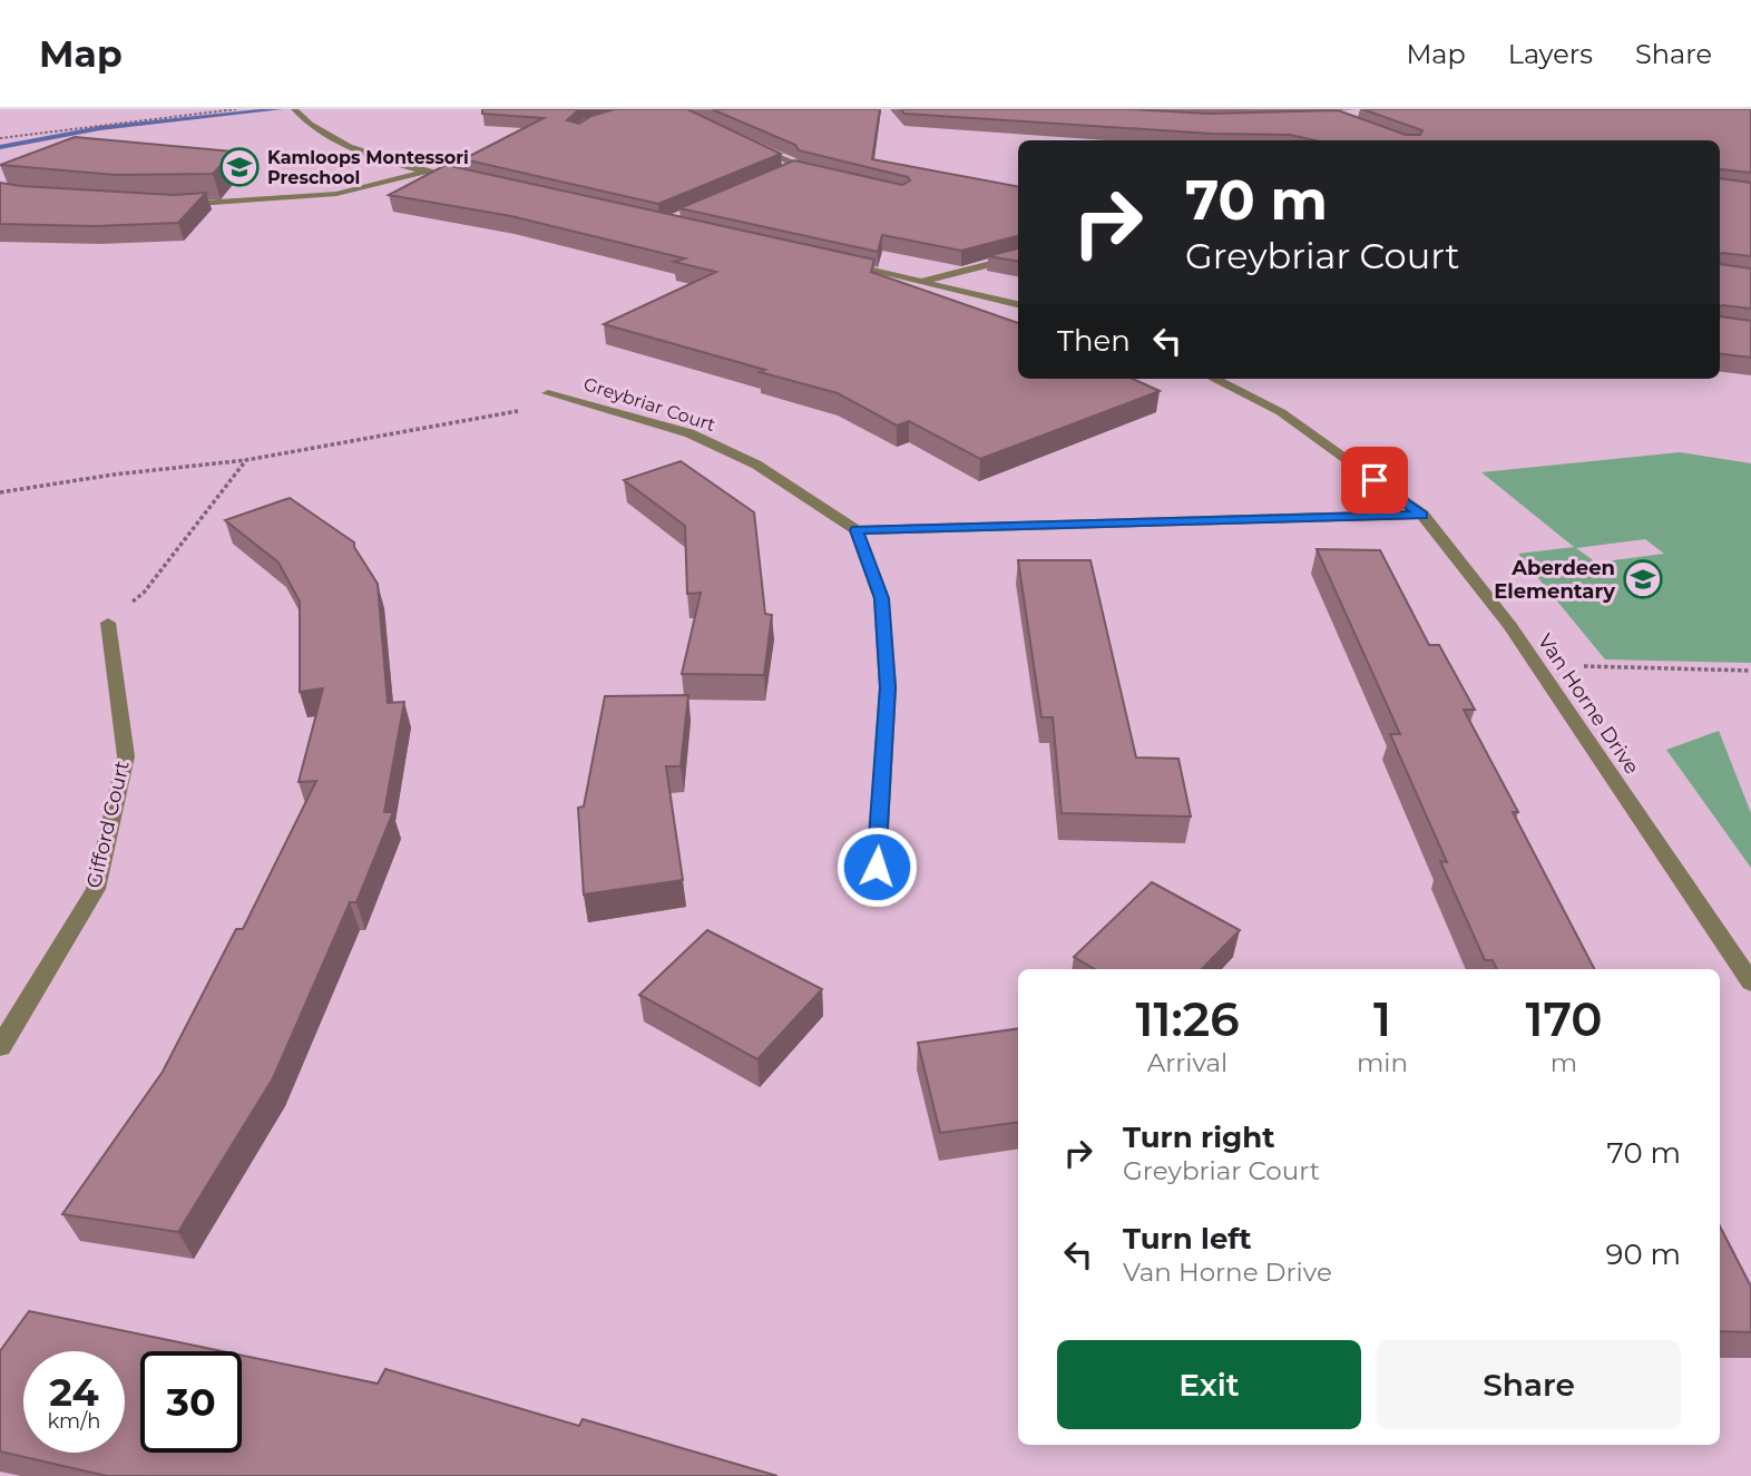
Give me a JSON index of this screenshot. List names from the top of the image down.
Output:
{
  "streets": {
    "street": ["Greybriar Court", "Van Horne Drive", "Gifford Court"]
  },
  "places": {
    "school or university": ["Kamloops Montessori Preschool", "Aberdeen Elementary"]
  },
  "page": {
    "header": "Map",
    "nav": ["Map", "Layers", "Share"],
    "turn": ["70 m", "Greybriar Court"],
    "then": "Then",
    "eta": [
      "11:26",
      "Arrival",
      "1",
      "min",
      "170",
      "m"
    ],
    "list": [
      {
        "name": "Turn right",
        "note": "Greybriar Court",
        "value": "70 m"
      },
      {
        "name": "Turn left",
        "note": "Van Horne Drive",
        "value": "90 m"
      }
    ],
    "buttons": ["Exit", "Share"],
    "speed": "24 km/h",
    "limit": "30"
  }
}
